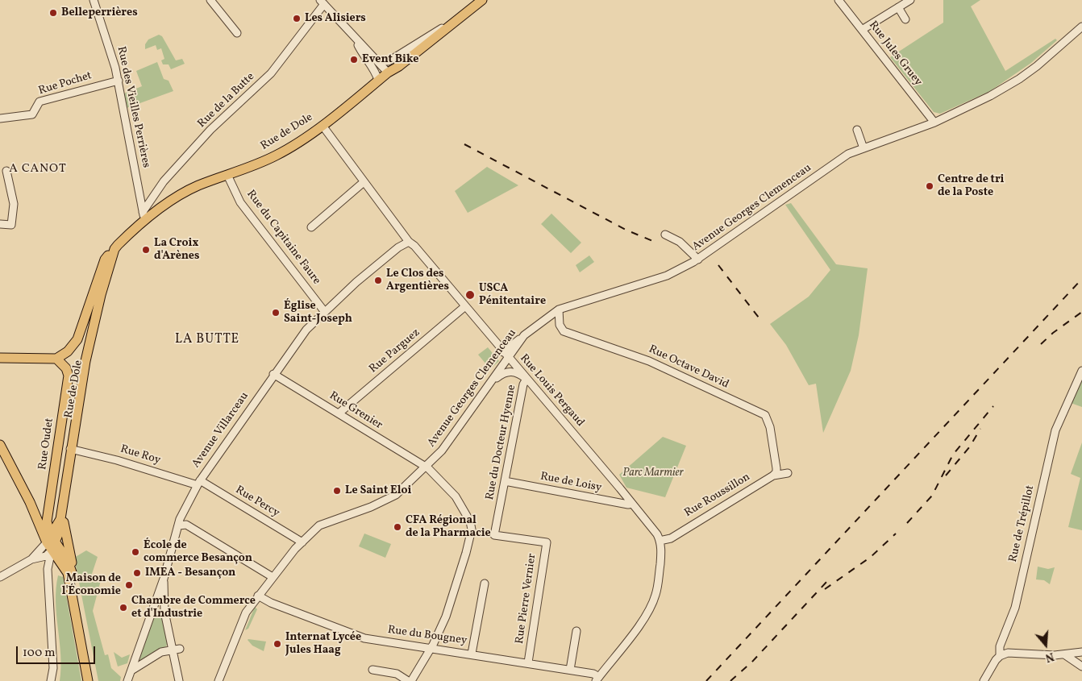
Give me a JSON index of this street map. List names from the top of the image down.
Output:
{
  "streets": {
    "main road": ["Rue de Dole", "Rue Oudet"],
    "street": [
      "Rue Jules Gruey",
      "Rue Pochet",
      "Rue de la Butte",
      "Rue des Vieilles Perrières",
      "Avenue Georges Clemenceau",
      "Rue du Capitaine Faure",
      "Rue Parguez",
      "Rue Octave David",
      "Rue Louis Pergaud",
      "Rue Grenier",
      "Avenue Villarceau",
      "Rue du Docteur Hyenne",
      "Rue Roy",
      "Rue de Loisy",
      "Rue Roussillon",
      "Rue Percy",
      "Rue de Trépillot",
      "Rue Pierre Vernier",
      "Rue du Bougney"
    ]
  },
  "crossings": [
    ["Rue Jules Gruey", "Avenue Georges Clemenceau"],
    ["Rue Pochet", "Rue des Vieilles Perrières"],
    ["Rue de la Butte", "Rue des Vieilles Perrières"],
    ["Rue de la Butte", "Rue de Dole"],
    ["Rue des Vieilles Perrières", "Rue de Dole"],
    ["Rue de Dole", "Rue du Capitaine Faure"],
    ["Rue de Dole", "Rue Louis Pergaud"],
    ["Rue de Dole", "Rue Oudet"],
    ["Rue de Dole", "Rue Roy"],
    ["Avenue Georges Clemenceau", "Rue Octave David"],
    ["Avenue Georges Clemenceau", "Rue Louis Pergaud"],
    ["Avenue Georges Clemenceau", "Rue Grenier"],
    ["Avenue Georges Clemenceau", "Rue Percy"],
    ["Avenue Georges Clemenceau", "Rue du Bougney"],
    ["Rue du Capitaine Faure", "Avenue Villarceau"],
    ["Rue Parguez", "Rue Louis Pergaud"],
    ["Rue Parguez", "Rue Grenier"],
    ["Rue Octave David", "Rue Roussillon"],
    ["Rue Louis Pergaud", "Avenue Villarceau"],
    ["Rue Louis Pergaud", "Rue du Docteur Hyenne"],
    ["Rue Louis Pergaud", "Rue de Loisy"],
    ["Rue Louis Pergaud", "Rue Roussillon"],
    ["Rue Grenier", "Avenue Villarceau"],
    ["Rue Grenier", "Rue du Bougney"],
    ["Avenue Villarceau", "Rue Roy"],
    ["Avenue Villarceau", "Rue Percy"],
    ["Rue du Docteur Hyenne", "Rue de Loisy"],
    ["Rue du Docteur Hyenne", "Rue Pierre Vernier"],
    ["Rue Roy", "Rue Percy"],
    ["Rue Pierre Vernier", "Rue du Bougney"]
  ],
  "districts": ["A CANOT", "LA BUTTE"],
  "parks": ["Parc Marmier"],
  "places": [
    "Belleperrières",
    "Les Alisiers",
    "Event Bike",
    "Centre de tri de la Poste",
    "La Croix d'Arènes",
    "Le Clos des Argentières",
    "USCA Pénitentaire",
    "Église Saint-Joseph",
    "Le Saint Eloi",
    "CFA Régional de la Pharmacie",
    "École de commerce Besançon",
    "IMEA - Besançon",
    "Maison de l'Économie",
    "Chambre de Commerce et d'Industrie",
    "Internat Lycée Jules Haag"
  ],
  "scale_bar": "100 m",
  "north": "bottom"
}
